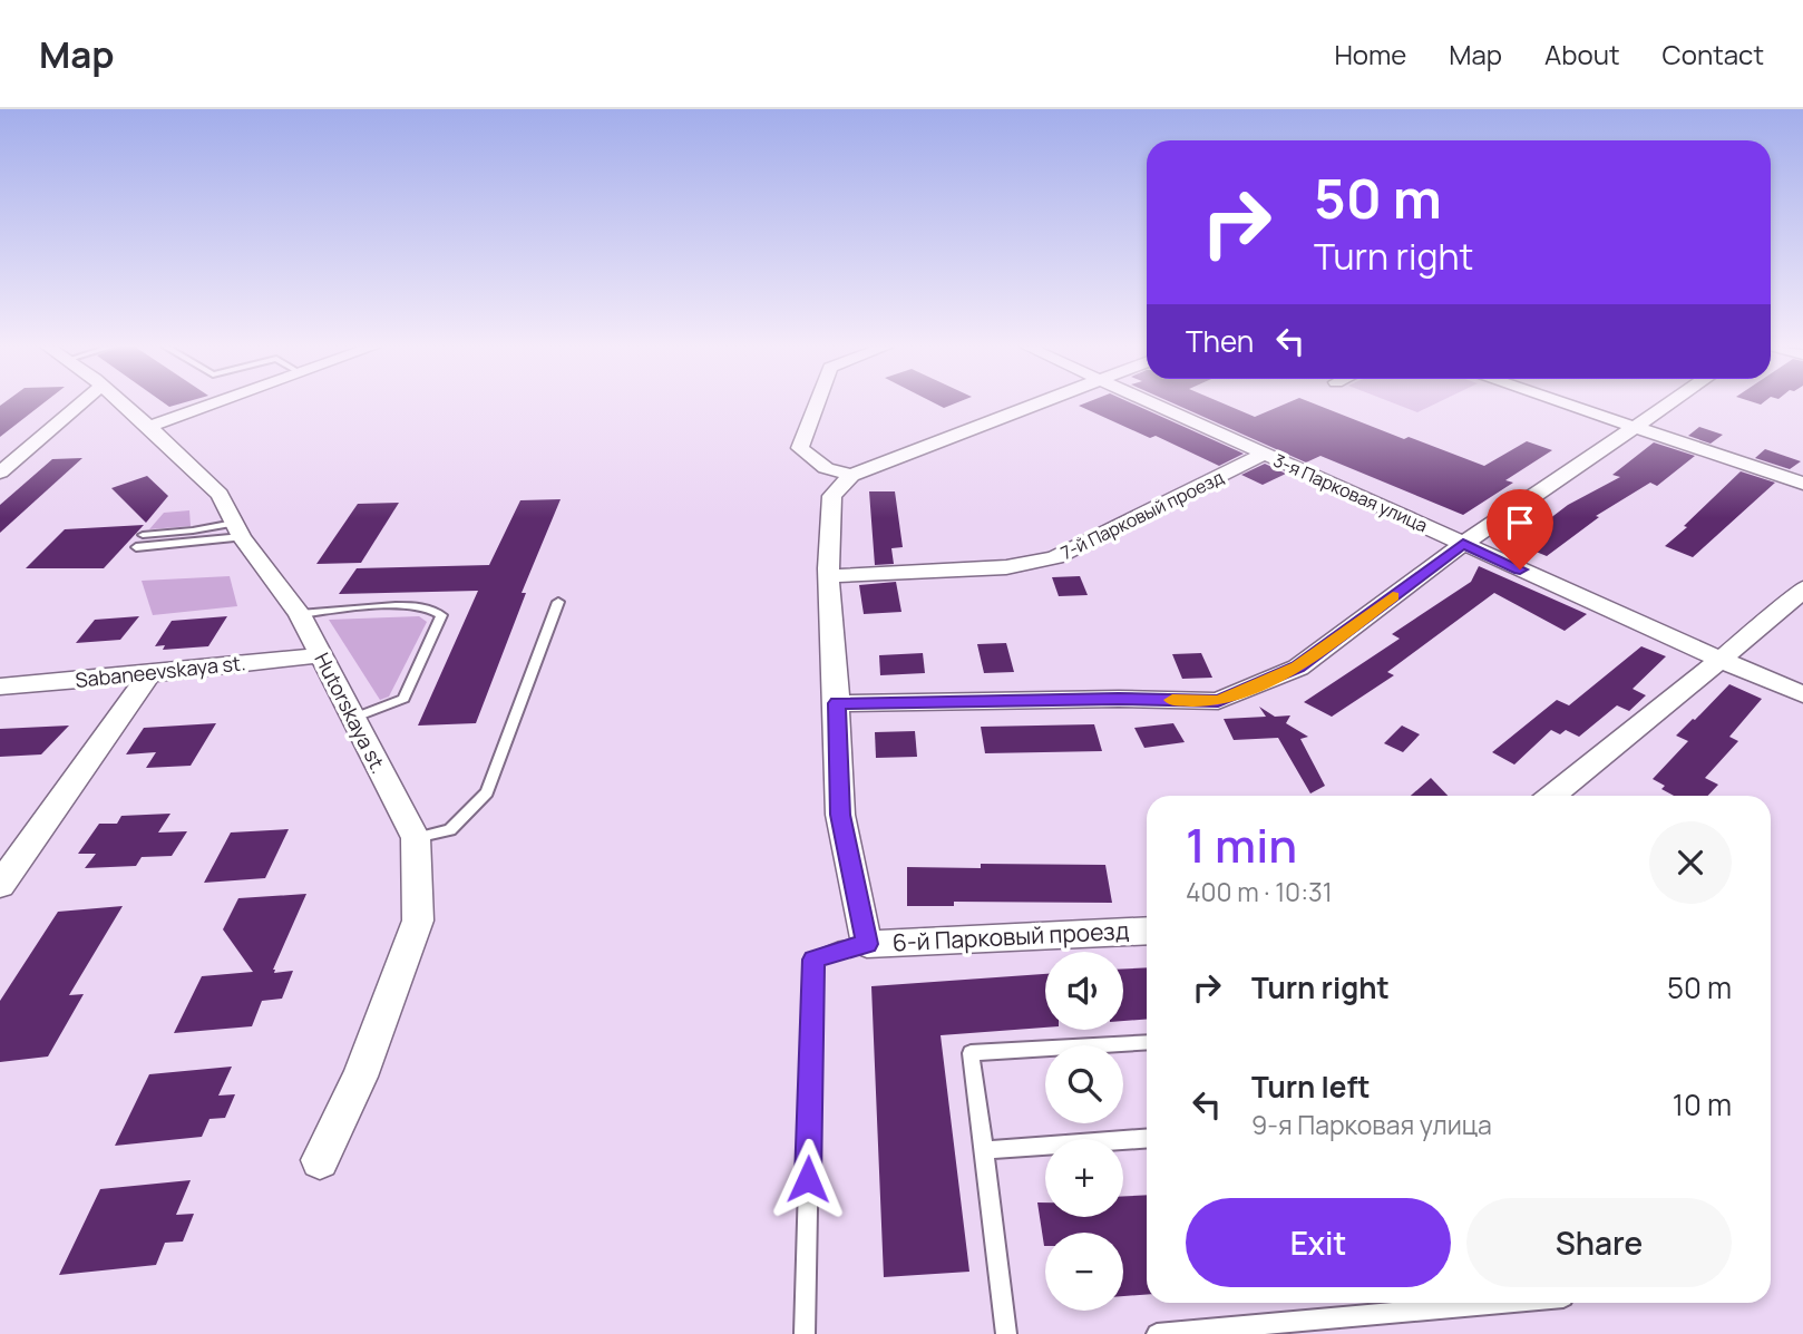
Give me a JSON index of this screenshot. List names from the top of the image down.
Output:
{
  "streets": {
    "street": [
      "3-я Парковая улица",
      "7-й Парковый проезд",
      "Sabaneevskaya st.",
      "Hutorskaya st.",
      "6-й Парковый проезд"
    ]
  },
  "crossings": [
    ["3-я Парковая улица", "7-й Парковый проезд"],
    ["Sabaneevskaya st.", "Hutorskaya st."]
  ],
  "page": {
    "header": "Map",
    "nav": [
      "Home",
      "Map",
      "About",
      "Contact"
    ],
    "turn": ["50 m", "Turn right"],
    "then": "Then",
    "heading": ["1 min", "400 m · 10:31"],
    "list": [
      {
        "name": "Turn right",
        "value": "50 m"
      },
      {
        "name": "Turn left",
        "note": "9-я Парковая улица",
        "value": "10 m"
      }
    ],
    "map_buttons": ["+", "−"],
    "buttons": ["Exit", "Share"]
  }
}
